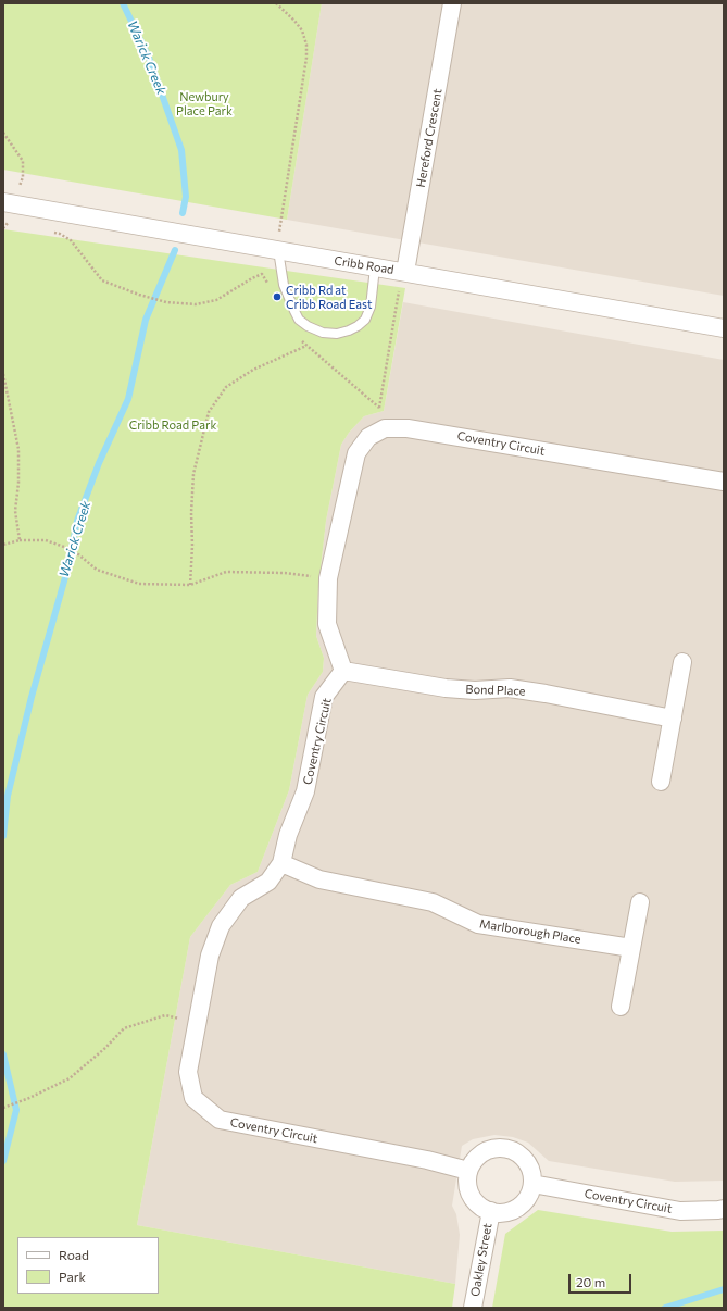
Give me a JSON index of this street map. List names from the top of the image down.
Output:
{
  "streets": {
    "street": [
      "Hereford Crescent",
      "Cribb Road",
      "Coventry Circuit",
      "Bond Place",
      "Marlborough Place",
      "Oakley Street"
    ]
  },
  "crossings": [
    ["Hereford Crescent", "Cribb Road"],
    ["Coventry Circuit", "Bond Place"],
    ["Coventry Circuit", "Marlborough Place"],
    ["Coventry Circuit", "Oakley Street"]
  ],
  "water": ["Warick Creek"],
  "parks": ["Newbury Place Park", "Cribb Road Park"],
  "places": ["Cribb Rd at Cribb Road East"],
  "legend": ["Road", "Park"],
  "scale_bar": "20 m"
}
